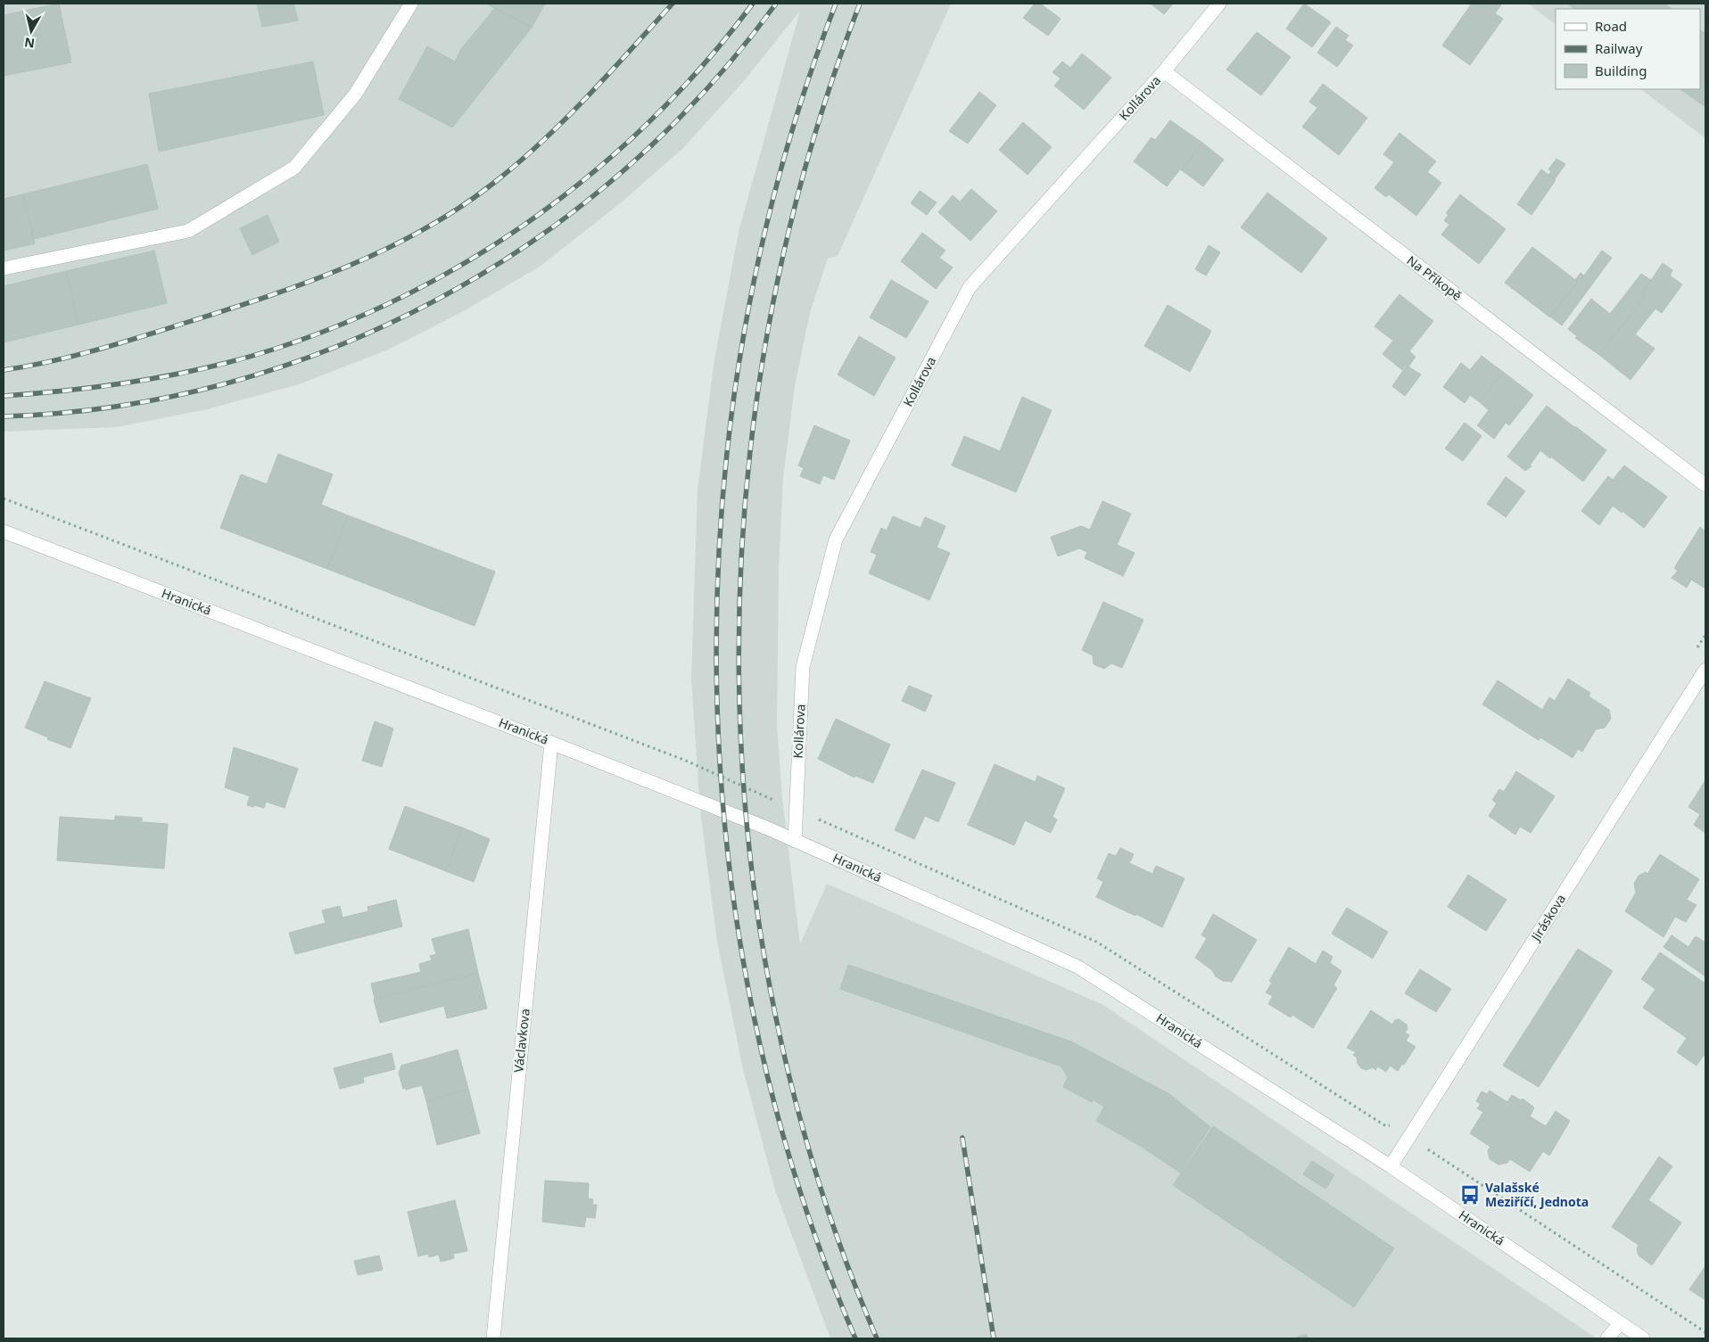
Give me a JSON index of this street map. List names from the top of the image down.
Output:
{
  "streets": {
    "street": [
      "Kollárova",
      "Na Příkopě",
      "Hranická",
      "Jiráskova",
      "Václavkova"
    ]
  },
  "crossings": [
    ["Kollárova", "Na Příkopě"],
    ["Kollárova", "Hranická"],
    ["Hranická", "Jiráskova"],
    ["Hranická", "Václavkova"]
  ],
  "places": {
    "bus stop": ["Valašské Meziříčí, Jednota"]
  },
  "legend": ["Road", "Railway", "Building"],
  "north": "bottom"
}
